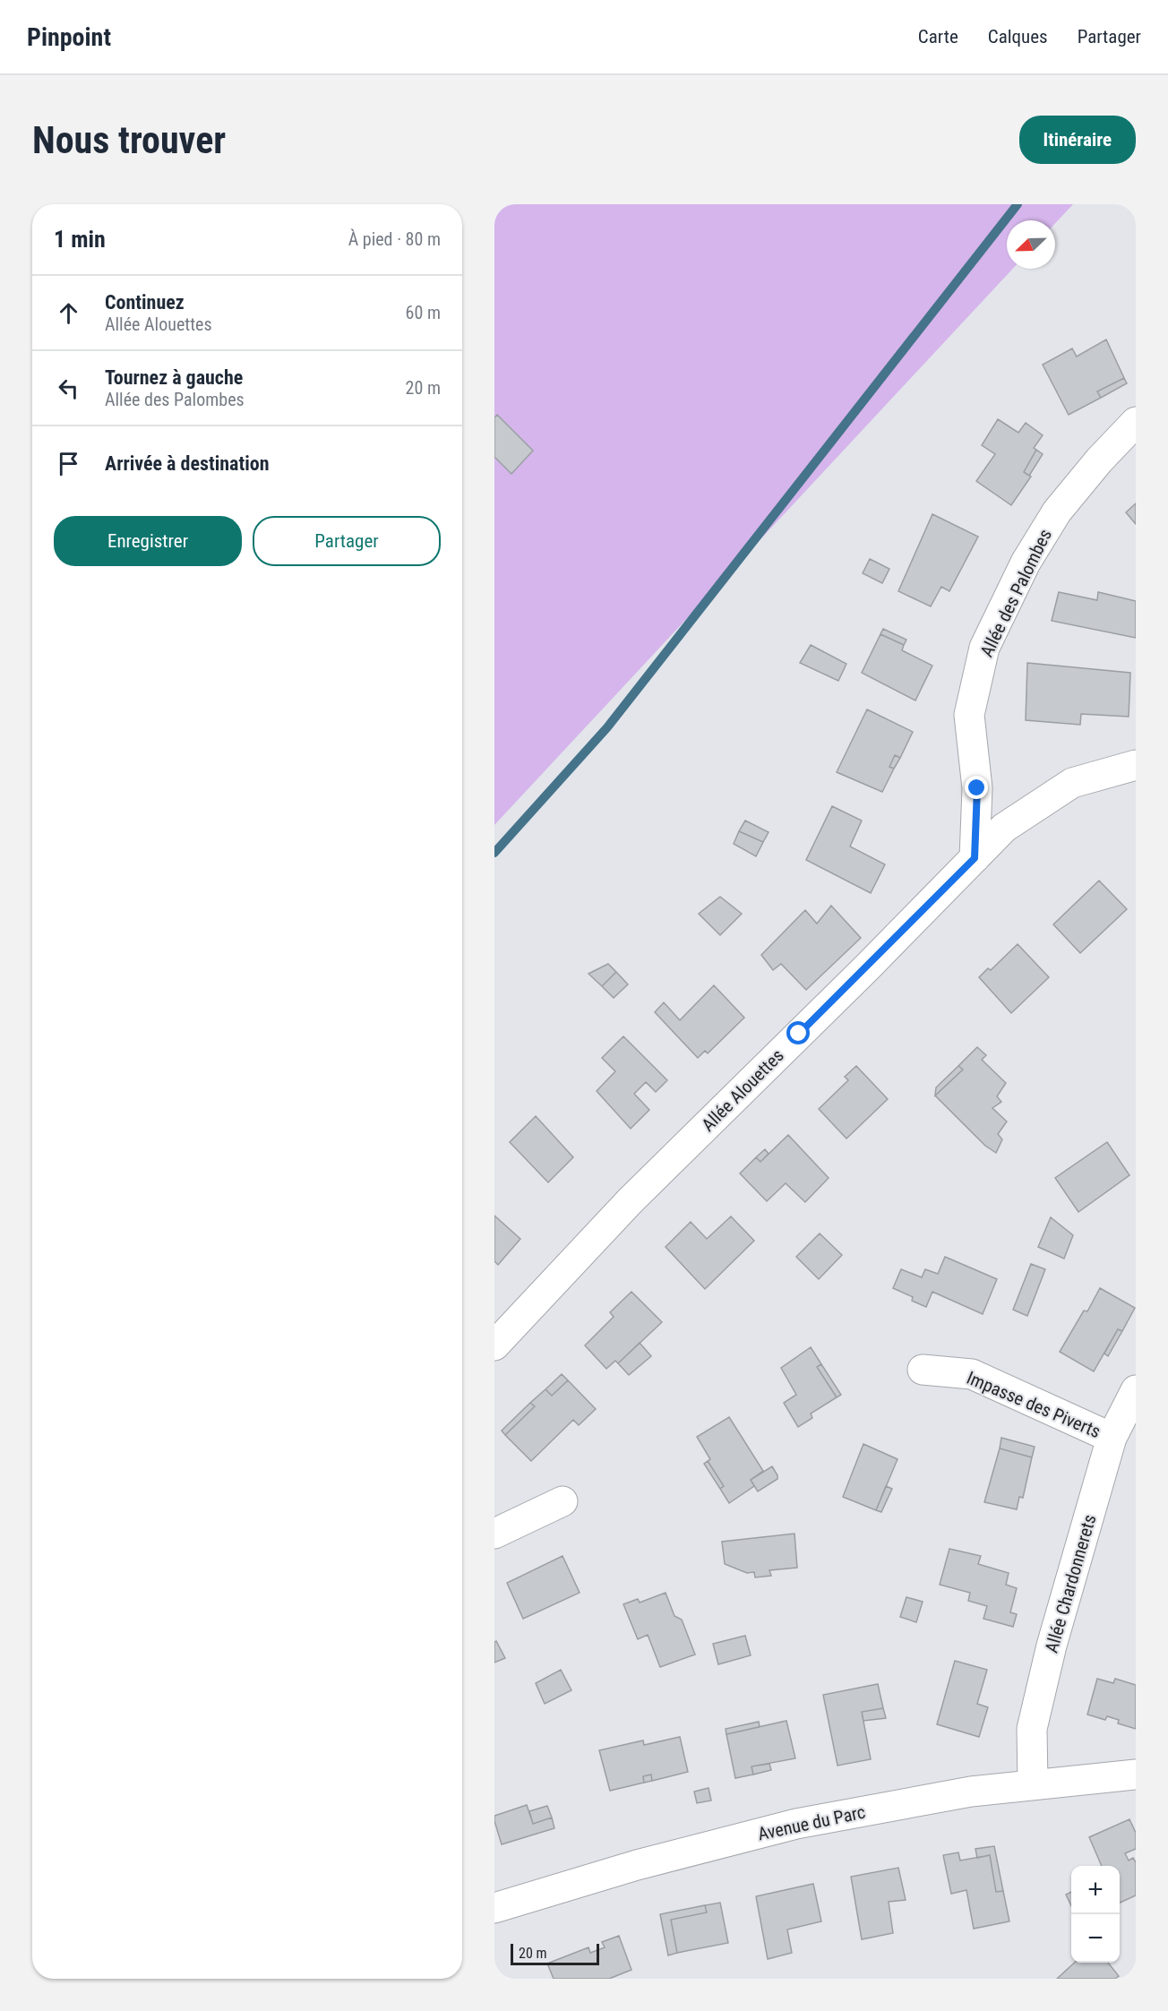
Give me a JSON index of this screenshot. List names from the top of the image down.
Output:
{
  "streets": {
    "street": [
      "Allée des Palombes",
      "Allée Alouettes",
      "Impasse des Piverts",
      "Allée Chardonnerets",
      "Avenue du Parc"
    ]
  },
  "crossings": [
    ["Allée des Palombes", "Allée Alouettes"],
    ["Impasse des Piverts", "Allée Chardonnerets"],
    ["Allée Chardonnerets", "Avenue du Parc"]
  ],
  "scale_bar": "20 m",
  "north": "bottom left",
  "page": {
    "header": "Pinpoint",
    "nav": ["Carte", "Calques", "Partager"],
    "buttons": [
      "Itinéraire",
      ["Enregistrer", "Partager"]
    ],
    "title": "Nous trouver",
    "heading": ["1 min", "À pied · 80 m"],
    "list": [
      ["Continuez", "Allée Alouettes", "60 m"],
      ["Tournez à gauche", "Allée des Palombes", "20 m"],
      "Arrivée à destination"
    ],
    "map_buttons": ["+", "−"],
    "scale": "20 m"
  }
}
